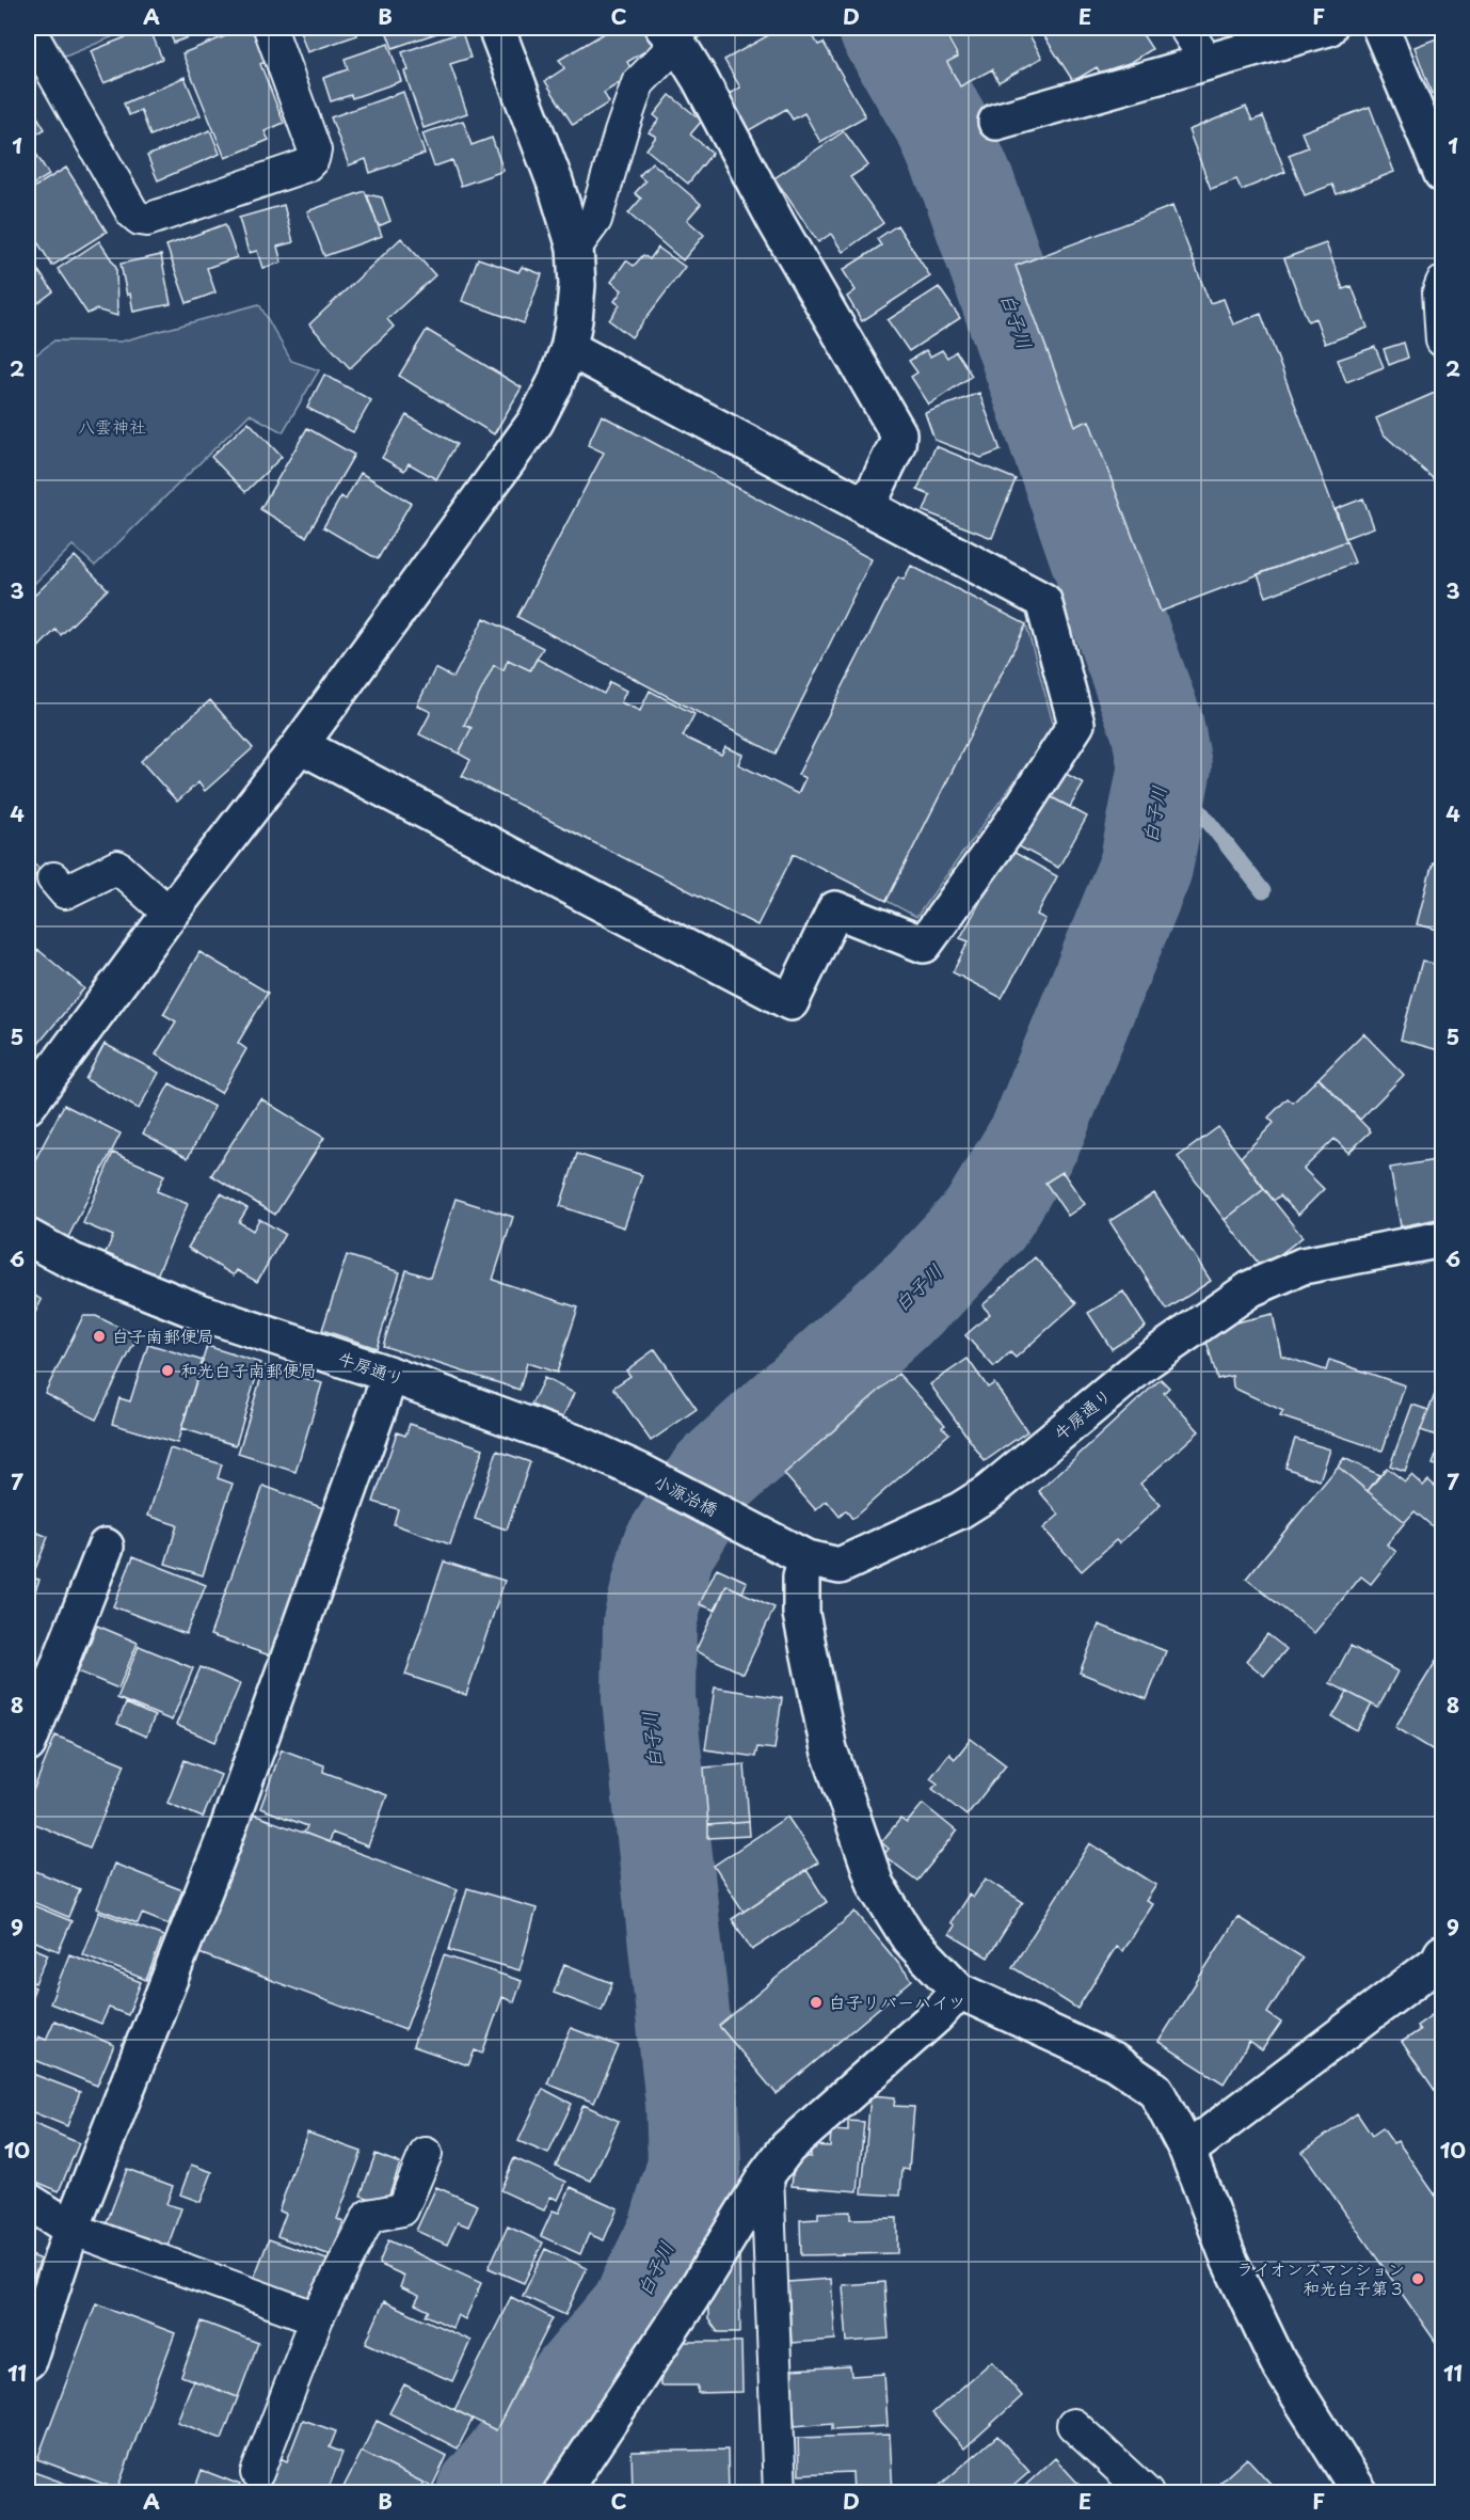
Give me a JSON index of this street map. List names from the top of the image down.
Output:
{
  "streets": {
    "street": ["牛房通り", "小源治橋"]
  },
  "crossings": [
    ["牛房通り", "小源治橋"]
  ],
  "water": ["白子川"],
  "parks": ["八雲神社"],
  "places": [
    "白子南郵便局",
    "和光白子南郵便局",
    "白子リバーハイツ",
    "ライオンズマンション 和光白子第３"
  ],
  "grid": {
    "columns": [
      "A",
      "B",
      "C",
      "D",
      "E",
      "F"
    ],
    "rows": [
      "1",
      "2",
      "3",
      "4",
      "5",
      "6",
      "7",
      "8",
      "9",
      "10",
      "11"
    ]
  }
}
